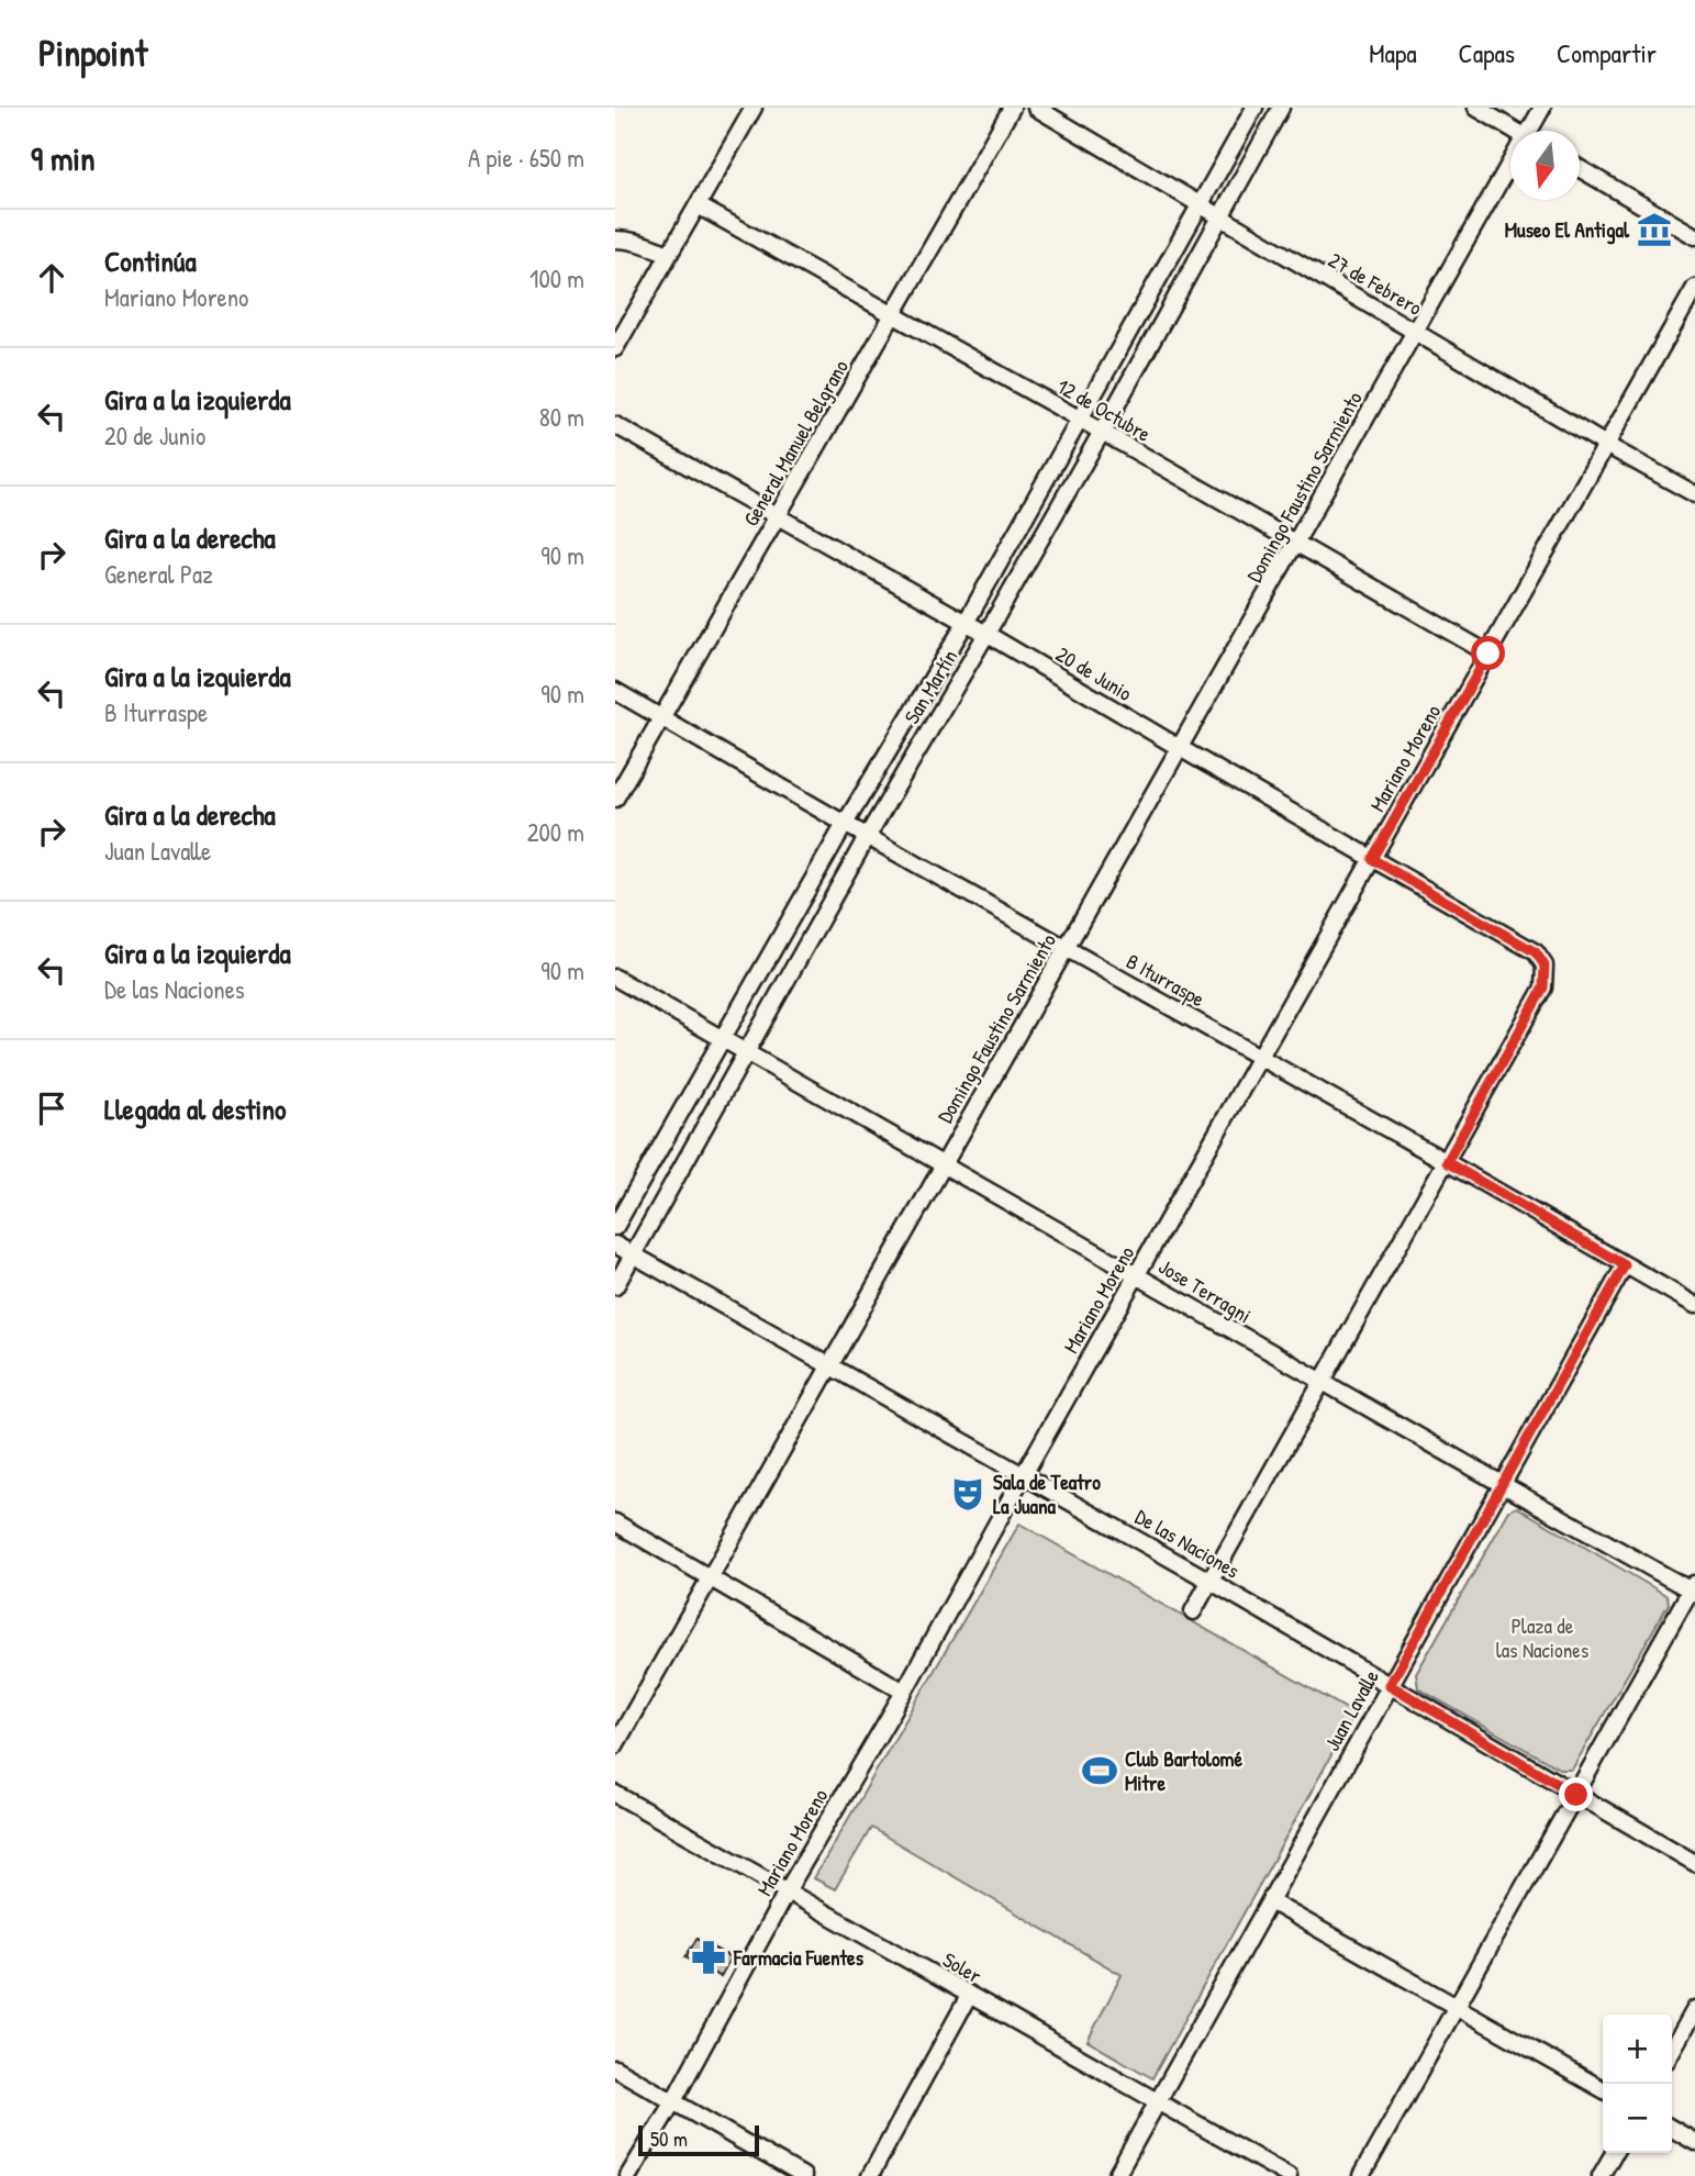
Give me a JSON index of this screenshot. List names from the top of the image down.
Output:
{
  "streets": {
    "street": [
      "27 de Febrero",
      "12 de Octubre",
      "General Manuel Belgrano",
      "Domingo Faustino Sarmiento",
      "20 de Junio",
      "San Martín",
      "Mariano Moreno",
      "B Iturraspe",
      "Jose Terragni",
      "De las Naciones",
      "Juan Lavalle",
      "Soler"
    ]
  },
  "crossings": [
    ["27 de Febrero", "Domingo Faustino Sarmiento"],
    ["27 de Febrero", "San Martín"],
    ["27 de Febrero", "Mariano Moreno"],
    ["12 de Octubre", "General Manuel Belgrano"],
    ["12 de Octubre", "Domingo Faustino Sarmiento"],
    ["12 de Octubre", "San Martín"],
    ["12 de Octubre", "Mariano Moreno"],
    ["General Manuel Belgrano", "20 de Junio"],
    ["General Manuel Belgrano", "B Iturraspe"],
    ["Domingo Faustino Sarmiento", "20 de Junio"],
    ["Domingo Faustino Sarmiento", "B Iturraspe"],
    ["Domingo Faustino Sarmiento", "Jose Terragni"],
    ["Domingo Faustino Sarmiento", "De las Naciones"],
    ["20 de Junio", "San Martín"],
    ["20 de Junio", "Mariano Moreno"],
    ["20 de Junio", "B Iturraspe"],
    ["San Martín", "B Iturraspe"],
    ["San Martín", "Jose Terragni"],
    ["San Martín", "De las Naciones"],
    ["Mariano Moreno", "B Iturraspe"],
    ["Mariano Moreno", "Jose Terragni"],
    ["Mariano Moreno", "De las Naciones"],
    ["Mariano Moreno", "Soler"],
    ["B Iturraspe", "Juan Lavalle"],
    ["Jose Terragni", "Juan Lavalle"],
    ["De las Naciones", "Juan Lavalle"],
    ["Juan Lavalle", "Soler"]
  ],
  "parks": ["Plaza de las Naciones"],
  "places": {
    "museum": ["Museo El Antigal"],
    "theatre": ["Sala de Teatro La Juana"],
    "sports": ["Club Bartolomé Mitre"],
    "pharmacy": ["Farmacia Fuentes"]
  },
  "scale_bar": "50 m",
  "north": "bottom",
  "page": {
    "header": "Pinpoint",
    "nav": ["Mapa", "Capas", "Compartir"],
    "heading": ["9 min", "A pie · 650 m"],
    "list": [
      ["Continúa", "Mariano Moreno", "100 m"],
      ["Gira a la izquierda", "20 de Junio", "80 m"],
      ["Gira a la derecha", "General Paz", "90 m"],
      ["Gira a la izquierda", "B Iturraspe", "90 m"],
      ["Gira a la derecha", "Juan Lavalle", "200 m"],
      ["Gira a la izquierda", "De las Naciones", "90 m"],
      "Llegada al destino"
    ],
    "map_buttons": ["+", "−"],
    "scale": "50 m"
  }
}
